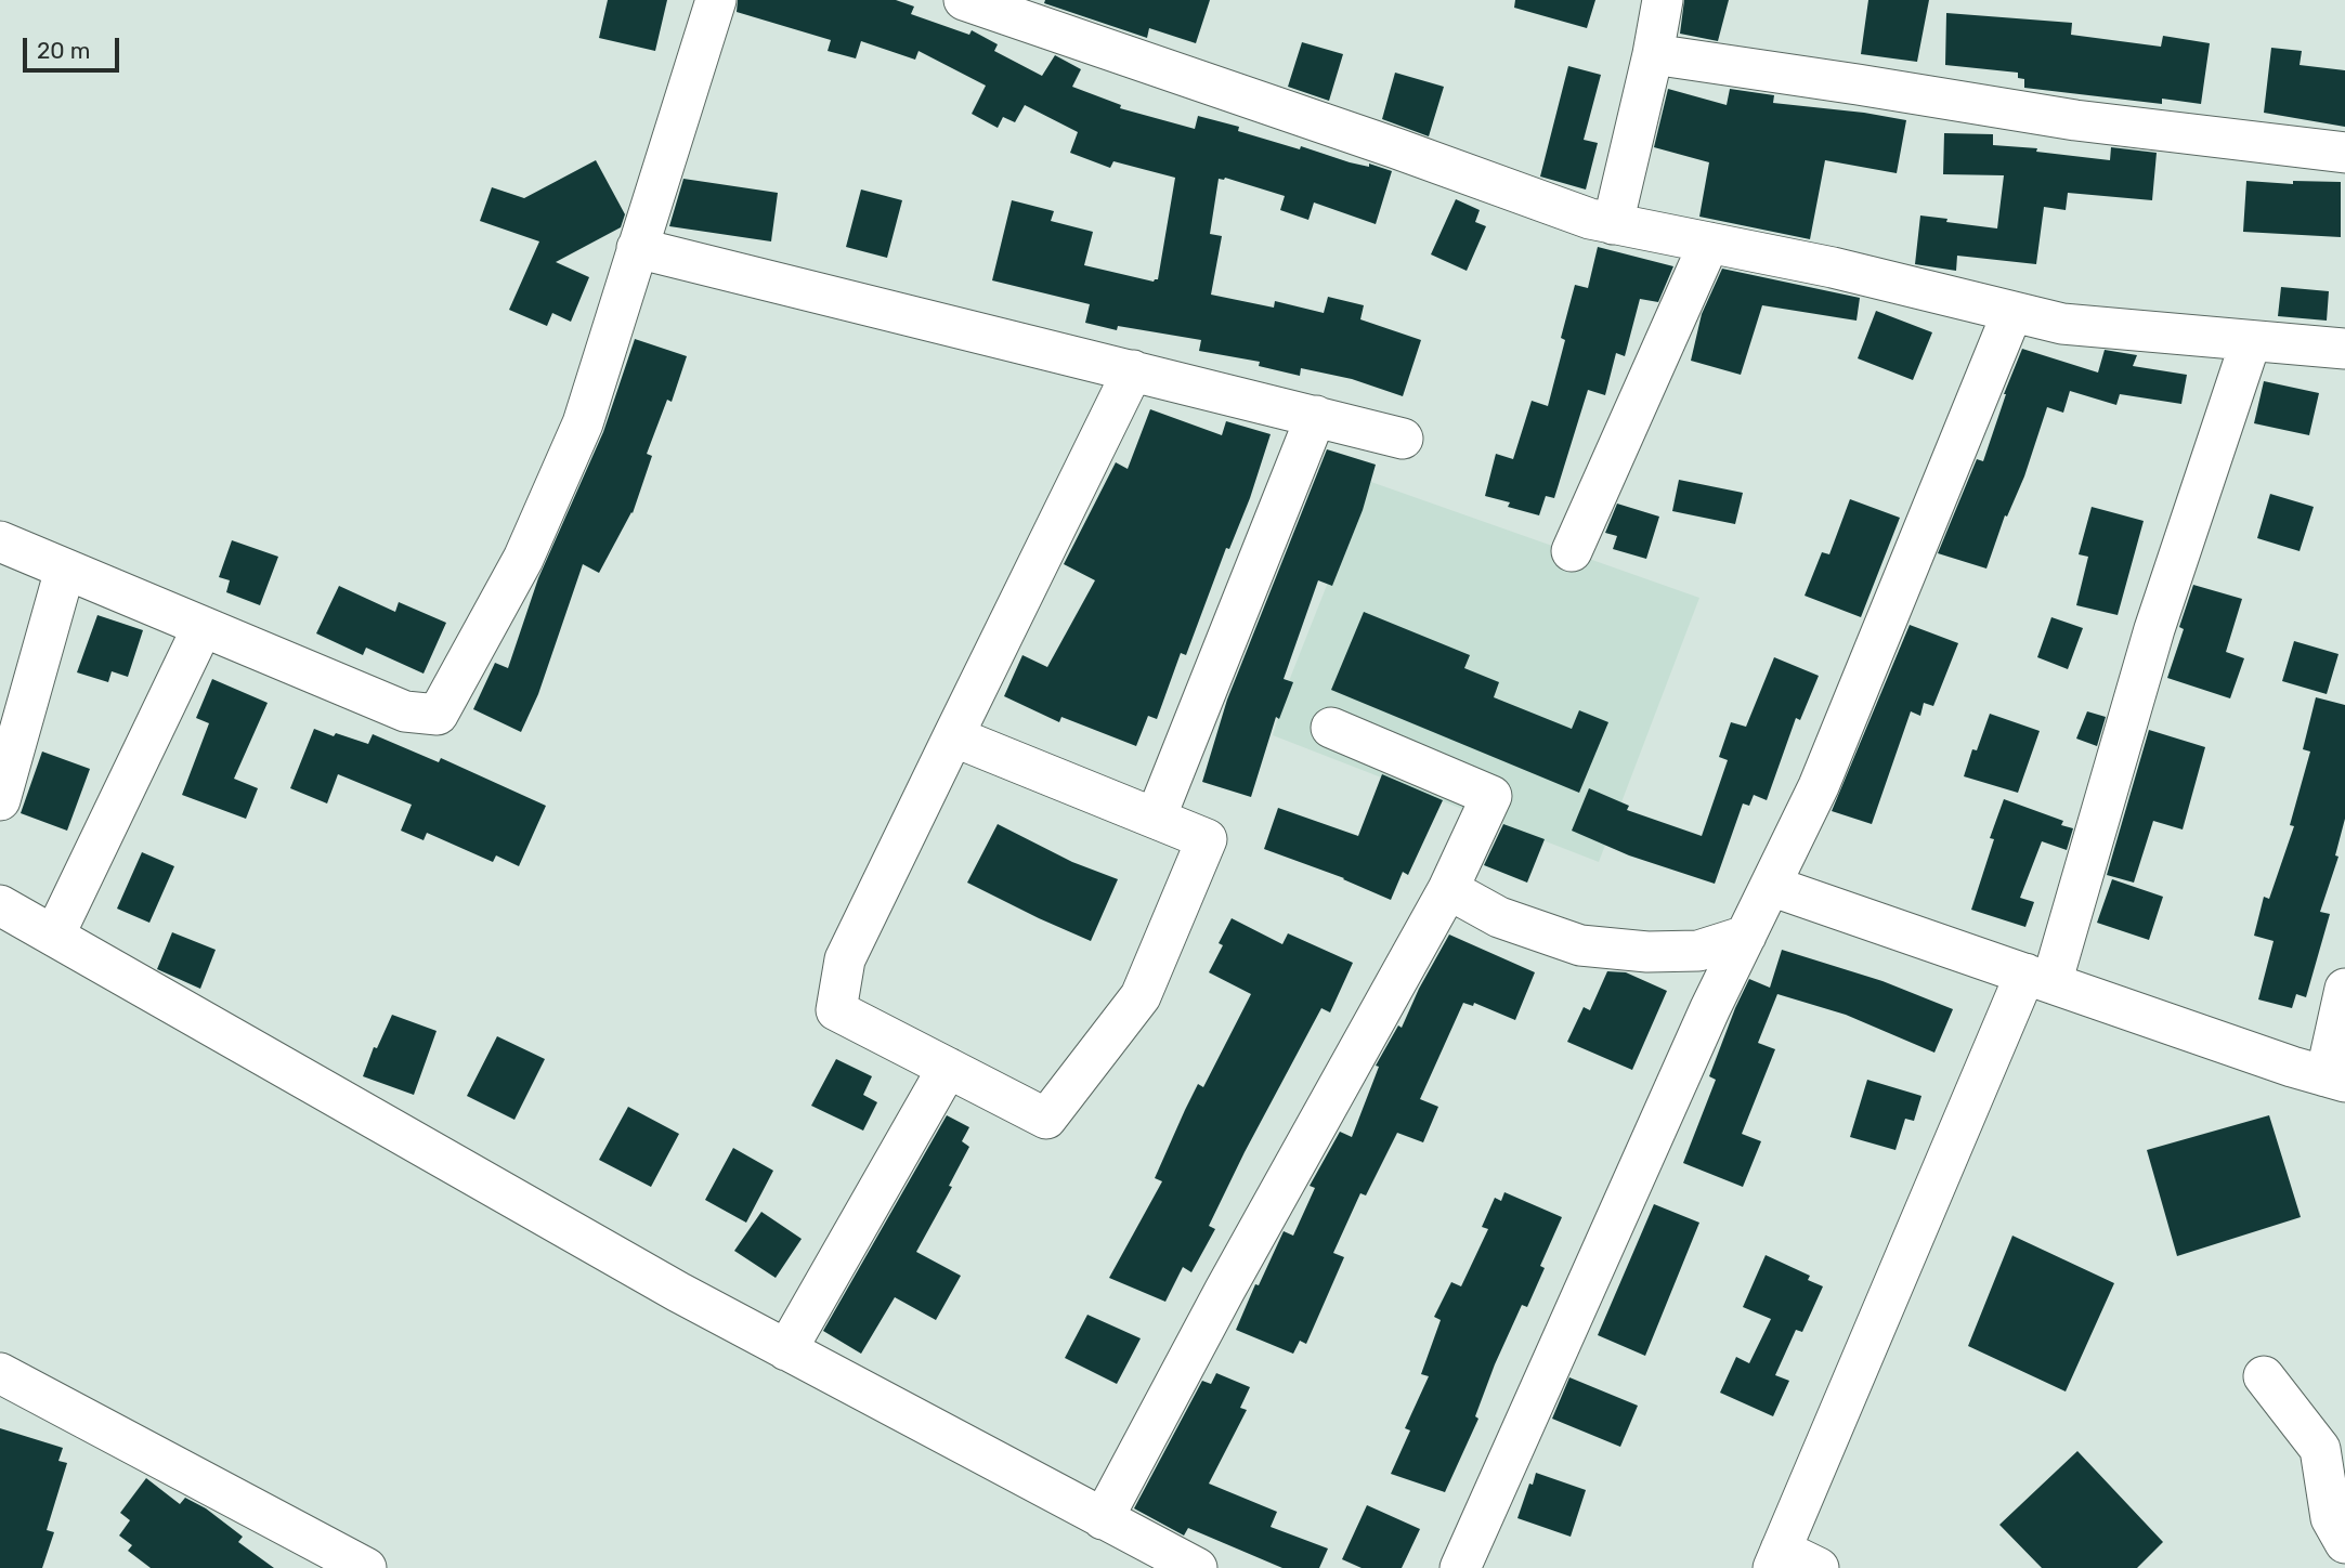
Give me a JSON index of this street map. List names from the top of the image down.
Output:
{
  "scale_bar": "20 m"
}
